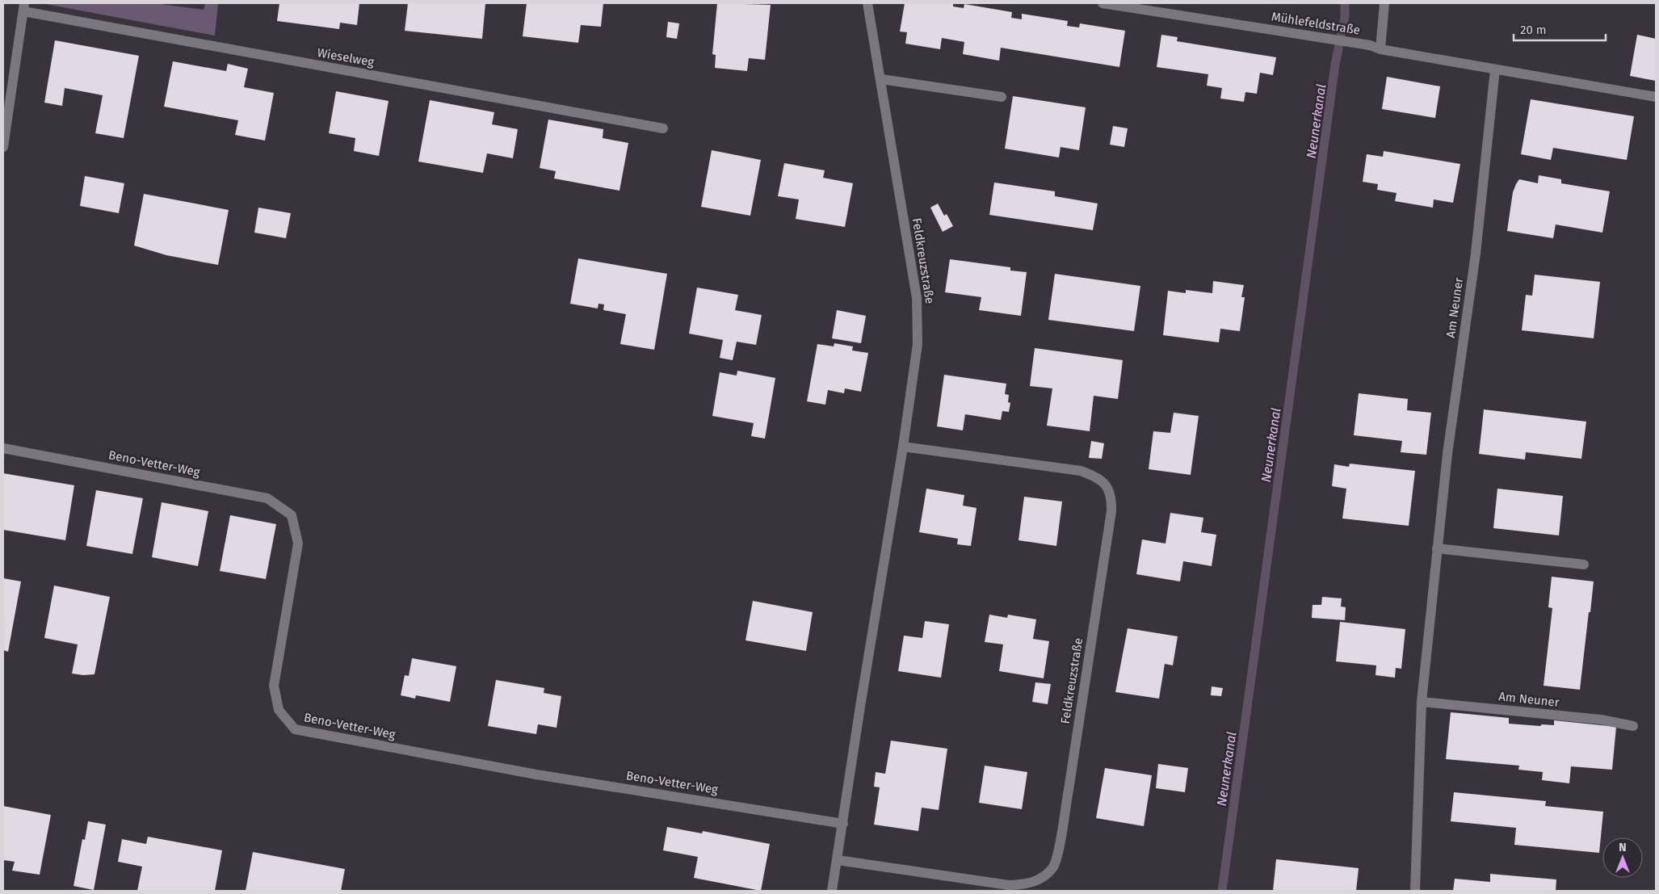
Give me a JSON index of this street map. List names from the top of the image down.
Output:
{
  "streets": {
    "street": [
      "Mühlefeldstraße",
      "Wieselweg",
      "Feldkreuzstraße",
      "Am Neuner",
      "Beno-Vetter-Weg"
    ]
  },
  "crossings": [
    ["Mühlefeldstraße", "Am Neuner"],
    ["Feldkreuzstraße", "Beno-Vetter-Weg"]
  ],
  "water": ["Neunerkanal"],
  "scale_bar": "20 m",
  "north": "top"
}
